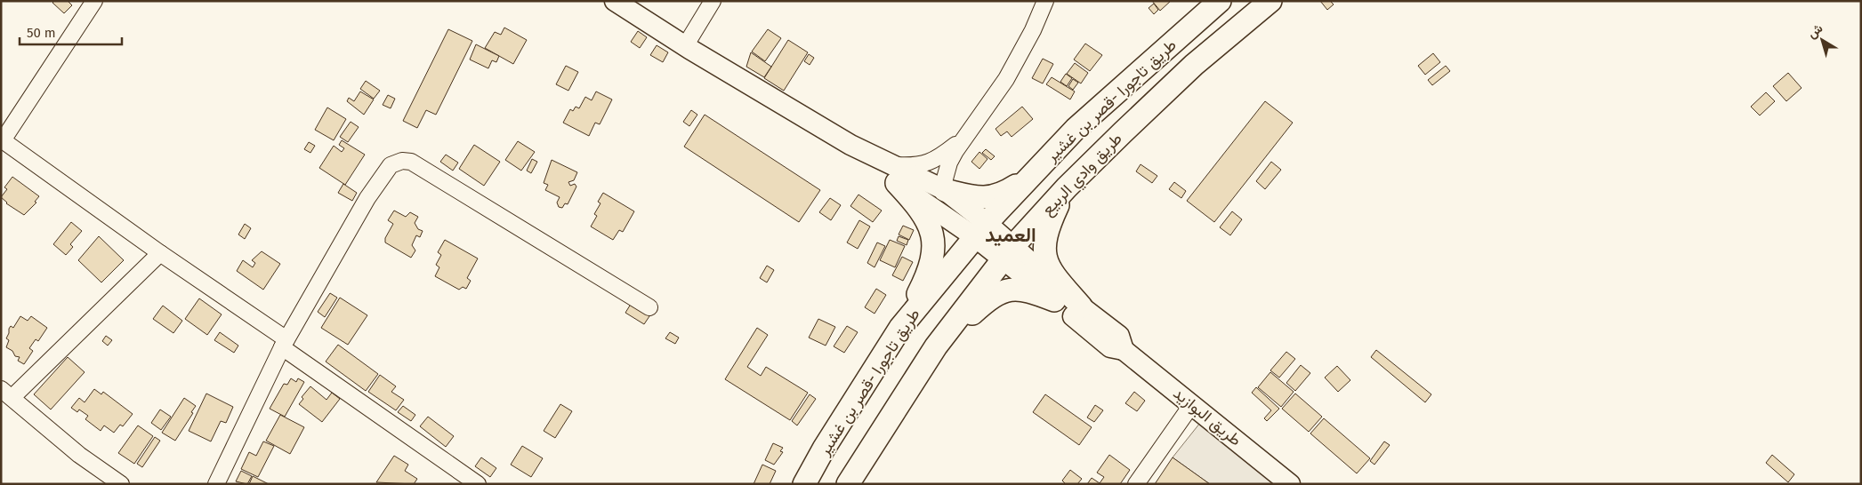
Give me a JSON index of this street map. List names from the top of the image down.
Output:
{
  "streets": {
    "highway": ["طريق تاجورا -قصر بن غشير", "طريق وادي الربيع"],
    "main road": ["طريق البوازيد"]
  },
  "districts": ["العميد"],
  "scale_bar": "50 m",
  "north": "top left"
}
